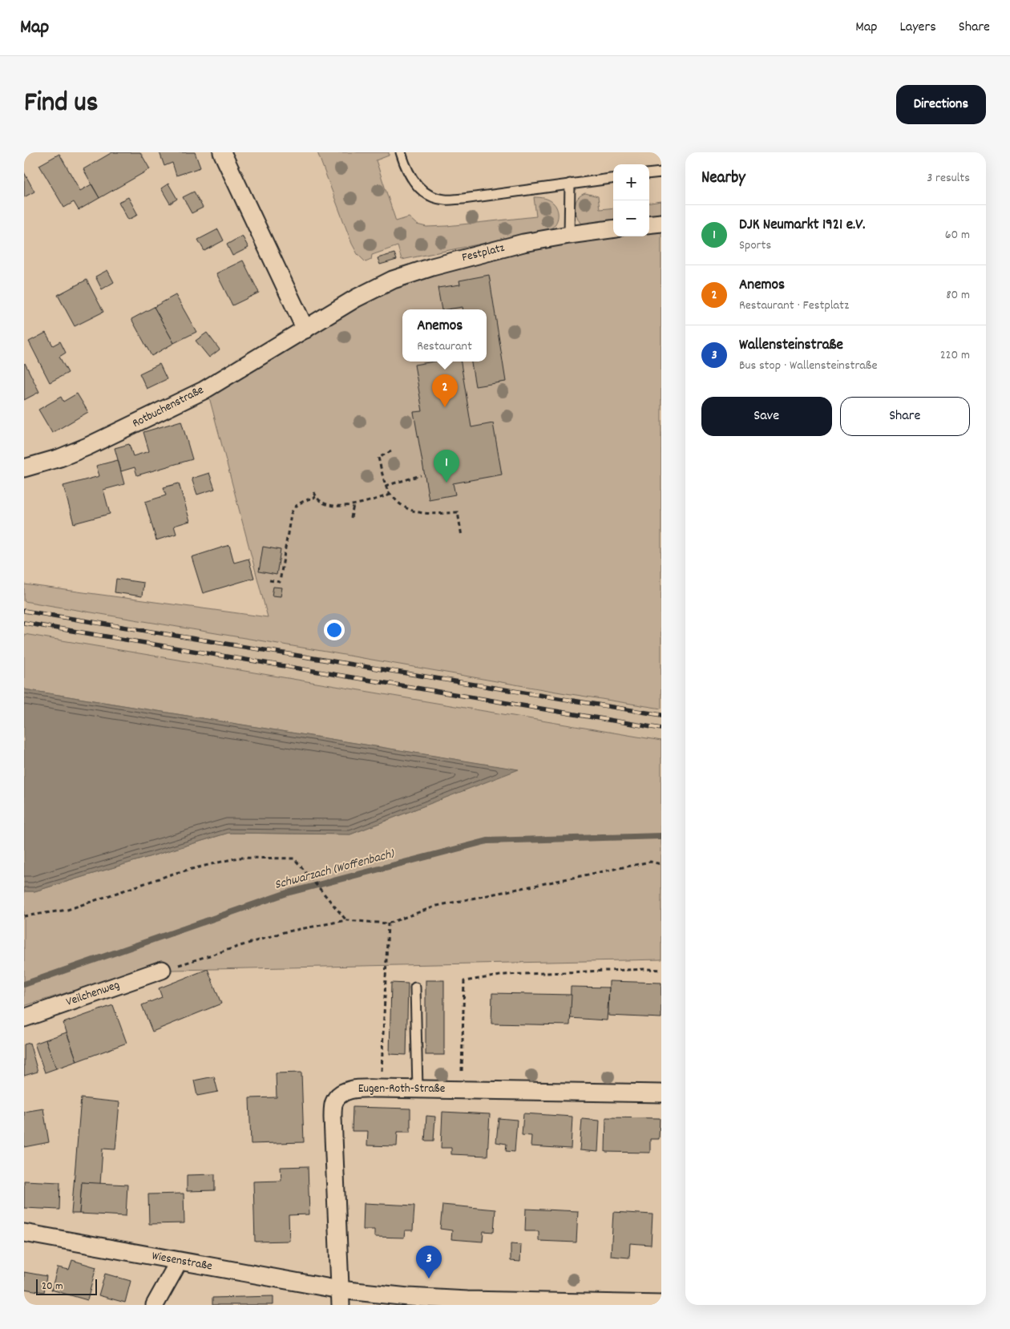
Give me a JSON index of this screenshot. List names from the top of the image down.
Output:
{
  "streets": {
    "street": [
      "Festplatz",
      "Rotbuchenstraße",
      "Veilchenweg",
      "Eugen-Roth-Straße",
      "Wiesenstraße"
    ]
  },
  "crossings": [
    ["Festplatz", "Rotbuchenstraße"],
    ["Eugen-Roth-Straße", "Wiesenstraße"]
  ],
  "water": ["Schwarzach (Woffenbach)"],
  "scale_bar": "20 m",
  "page": {
    "header": "Map",
    "nav": ["Map", "Layers", "Share"],
    "title": "Find us",
    "buttons": [
      "Directions",
      ["Save", "Share"]
    ],
    "heading": ["Nearby", "3 results"],
    "map_buttons": ["+", "−"],
    "list": [
      {
        "mark": "1",
        "name": "DJK Neumarkt 1921 e.V.",
        "note": "Sports",
        "value": "60 m"
      },
      {
        "mark": "2",
        "name": "Anemos",
        "note": "Restaurant · Festplatz",
        "value": "80 m"
      },
      {
        "mark": "3",
        "name": "Wallensteinstraße",
        "note": "Bus stop · Wallensteinstraße",
        "value": "220 m"
      }
    ],
    "popup": ["Anemos", "Restaurant"],
    "pins": ["2", "1", "3"],
    "scale": "20 m"
  }
}
